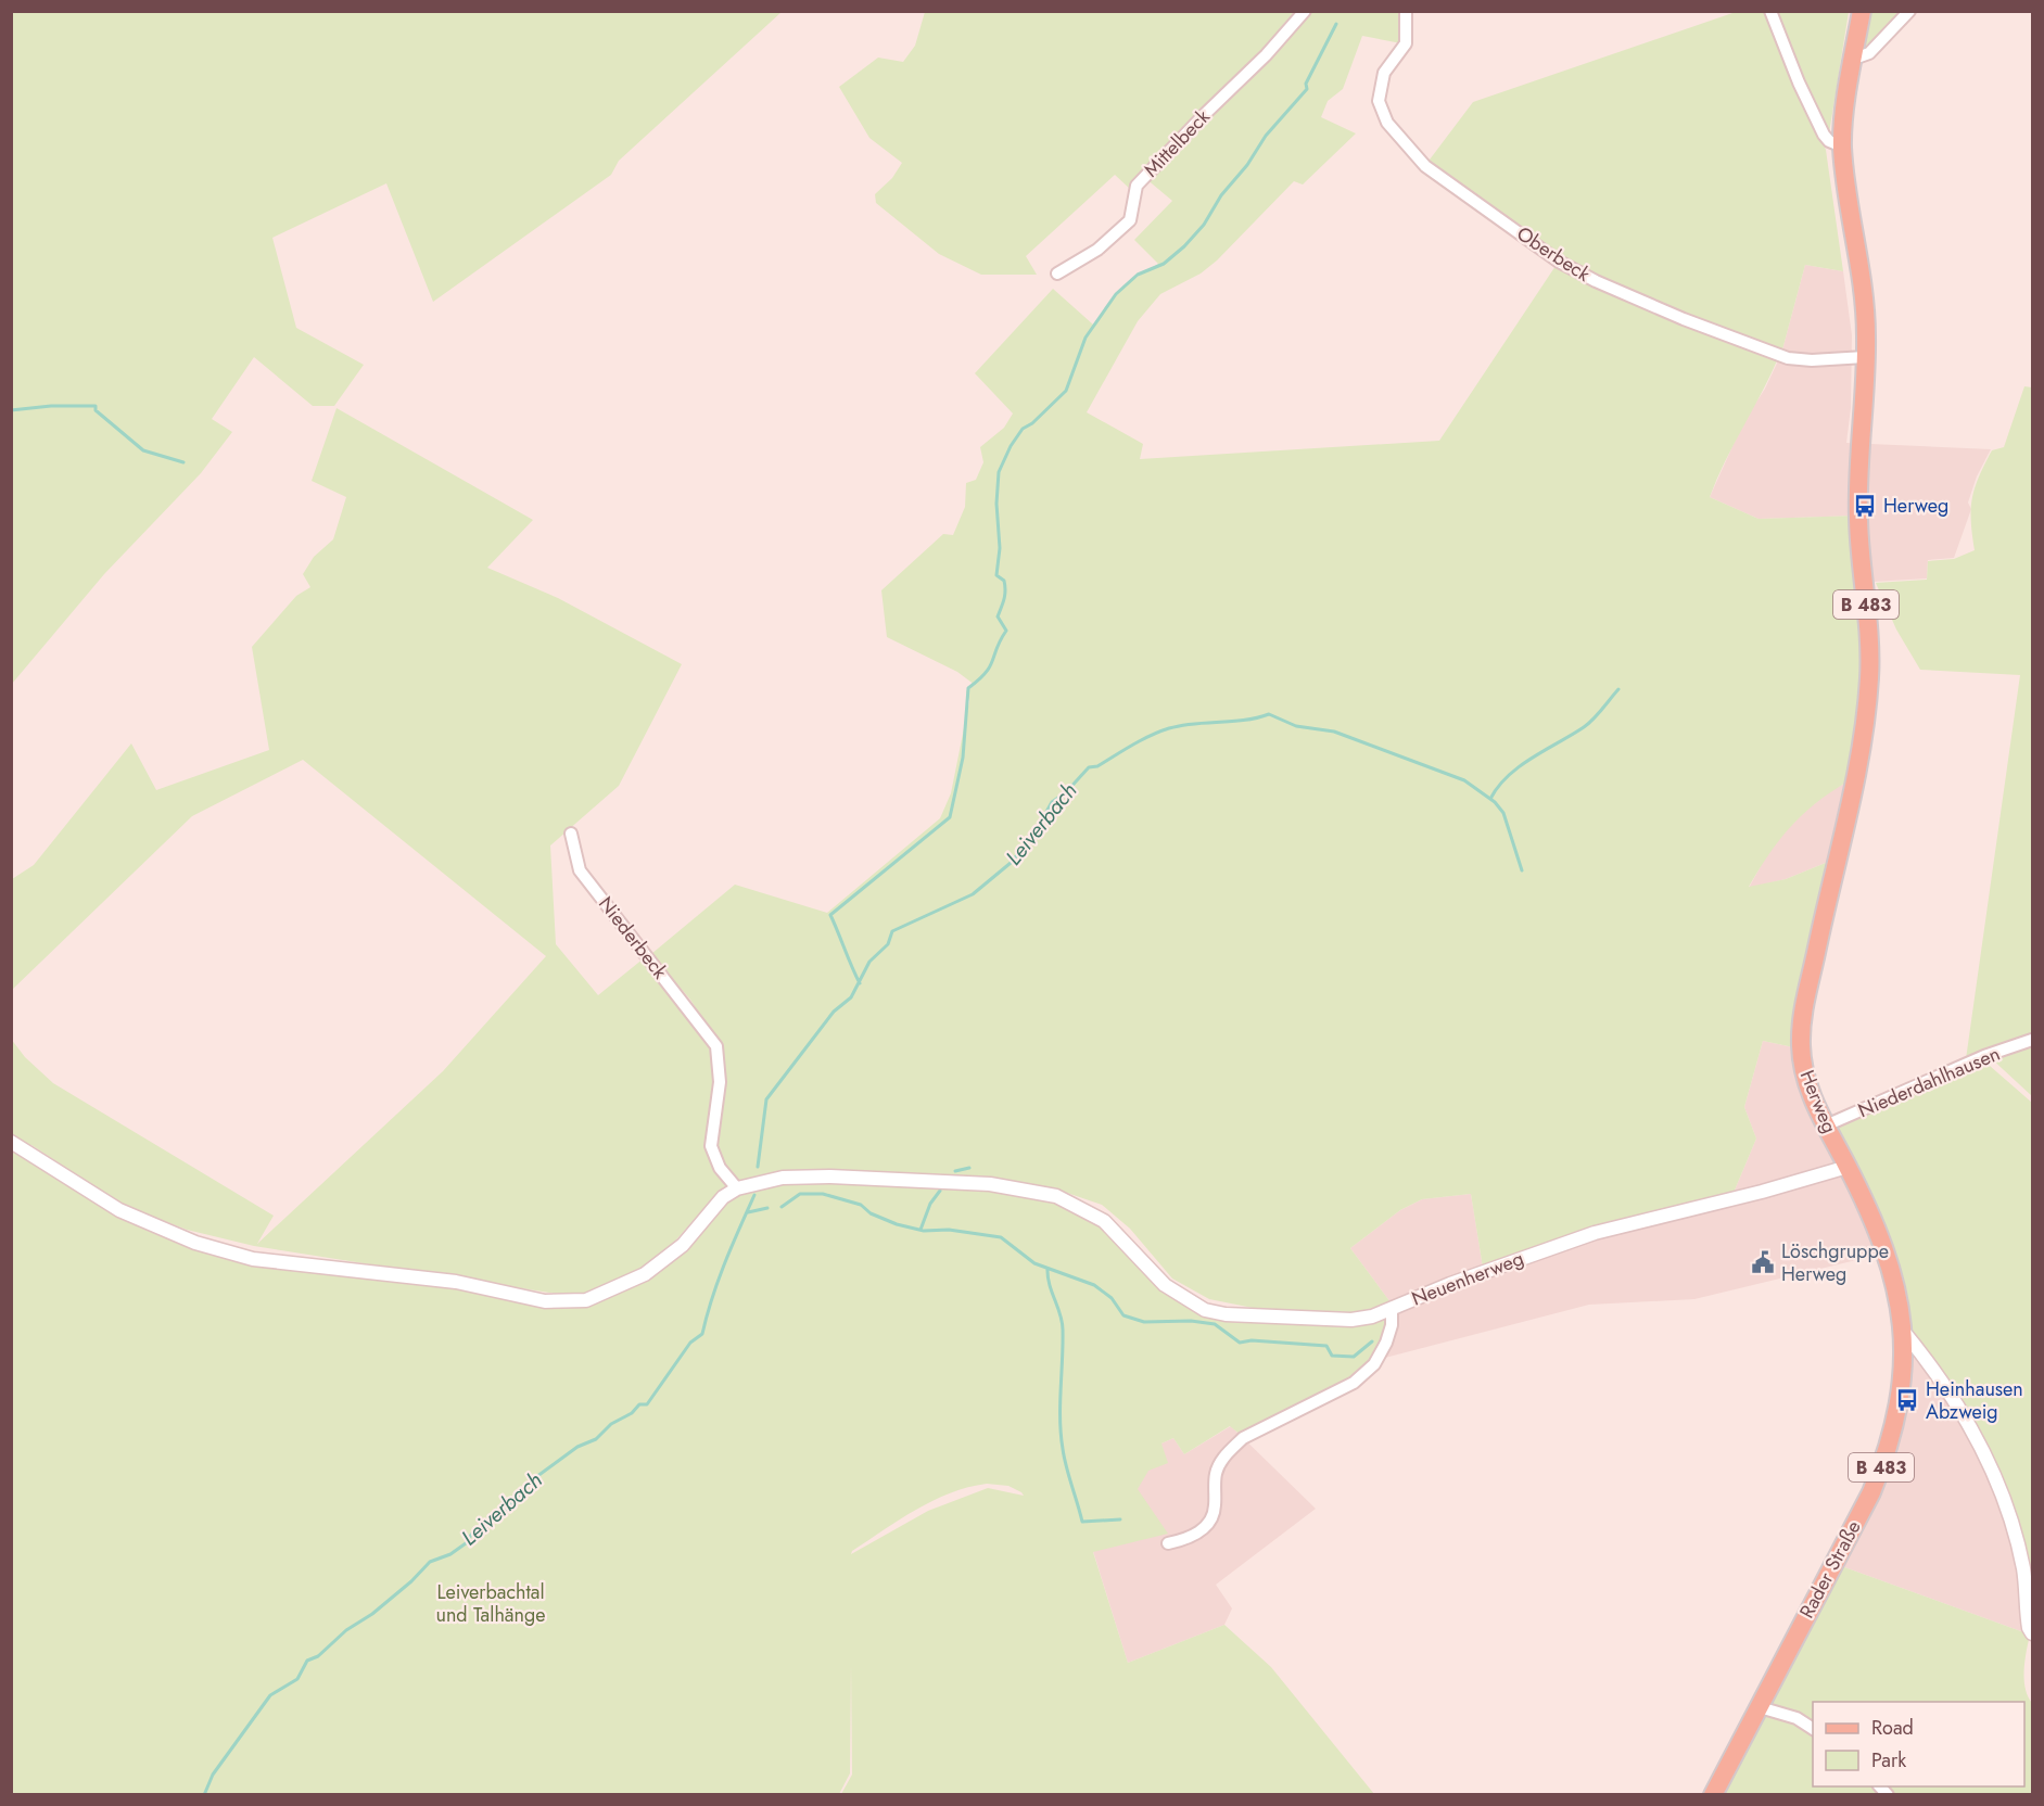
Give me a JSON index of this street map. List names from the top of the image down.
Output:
{
  "streets": {
    "main road": ["B 483", "Herweg", "Rader Straße"],
    "street": [
      "Mittelbeck",
      "Oberbeck",
      "Niederbeck",
      "Niederdahlhausen",
      "Neuenherweg"
    ]
  },
  "crossings": [
    ["Oberbeck", "Herweg"],
    ["Niederdahlhausen", "Herweg"],
    ["Herweg", "Neuenherweg"],
    ["Herweg", "Rader Straße"]
  ],
  "water": ["Leiverbach"],
  "parks": ["Leiverbachtal und Talhänge"],
  "places": {
    "bus stop": ["Herweg", "Heinhausen Abzweig"],
    "public building": ["Löschgruppe Herweg"]
  },
  "legend": ["Road", "Park"]
}
